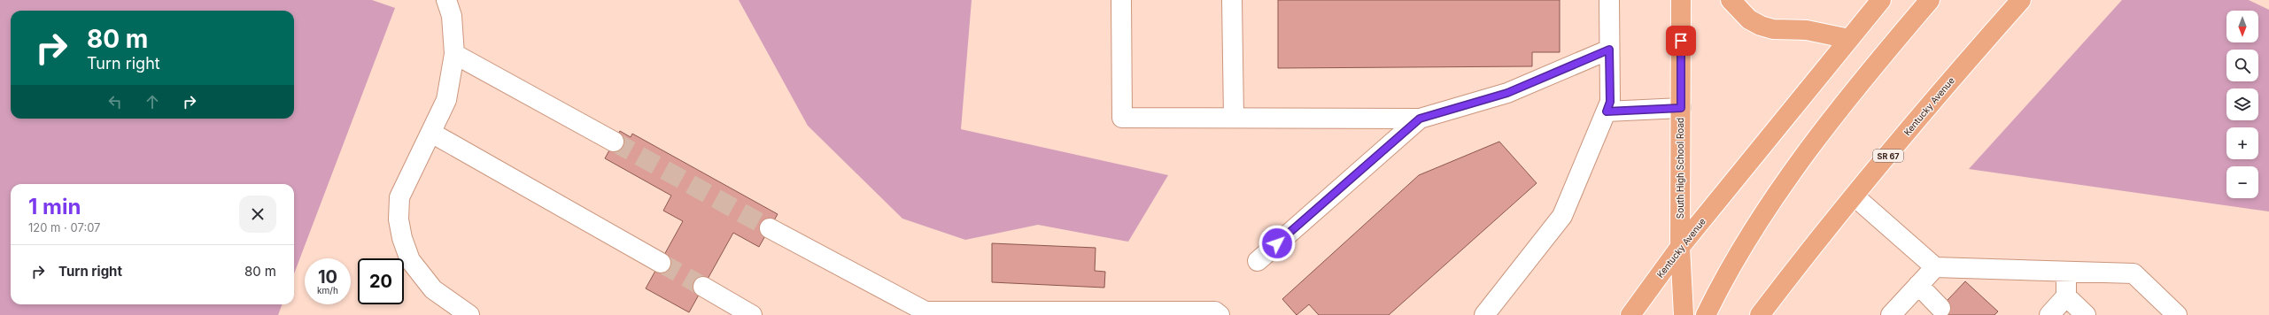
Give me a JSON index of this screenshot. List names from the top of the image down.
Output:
{
  "streets": {
    "main road": ["Kentucky Avenue", "SR 67", "South High School Road"]
  },
  "crossings": [
    ["Kentucky Avenue", "South High School Road"]
  ],
  "north": "bottom",
  "page": {
    "map_buttons": ["+", "−"],
    "turn": ["80 m", "Turn right"],
    "heading": ["1 min", "120 m · 07:07"],
    "list": [
      {
        "name": "Turn right",
        "value": "80 m"
      }
    ],
    "speed": "10 km/h",
    "limit": "20"
  }
}
